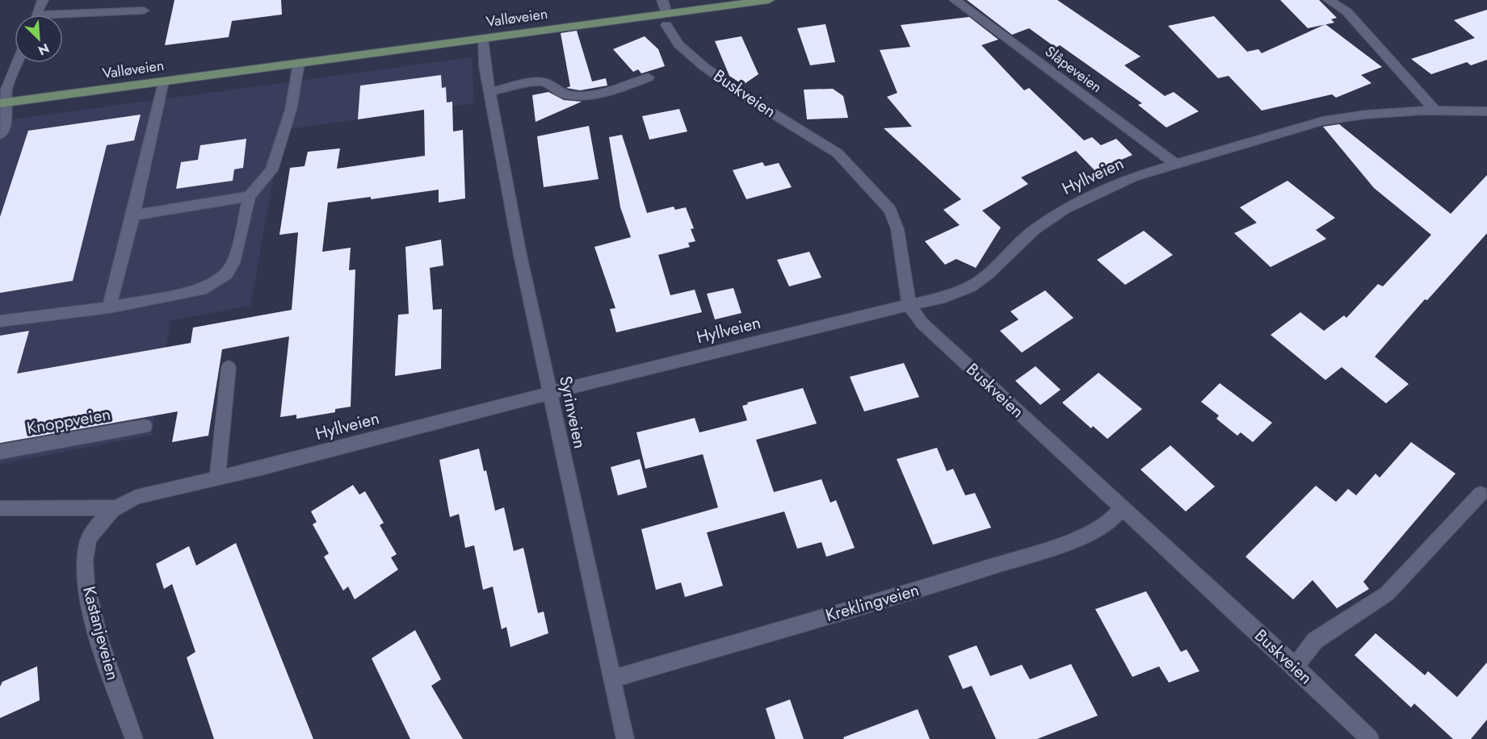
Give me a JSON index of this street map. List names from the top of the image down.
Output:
{
  "streets": {
    "main road": ["Valløveien"],
    "street": [
      "Slåpeveien",
      "Buskveien",
      "Hyllveien",
      "Syrinveien",
      "Knoppveien",
      "Kreklingveien",
      "Kastanjeveien"
    ]
  },
  "crossings": [
    ["Valløveien", "Buskveien"],
    ["Valløveien", "Syrinveien"],
    ["Slåpeveien", "Hyllveien"],
    ["Buskveien", "Hyllveien"],
    ["Buskveien", "Kreklingveien"],
    ["Hyllveien", "Syrinveien"],
    ["Hyllveien", "Kastanjeveien"],
    ["Syrinveien", "Kreklingveien"]
  ],
  "north": "bottom right"
}
